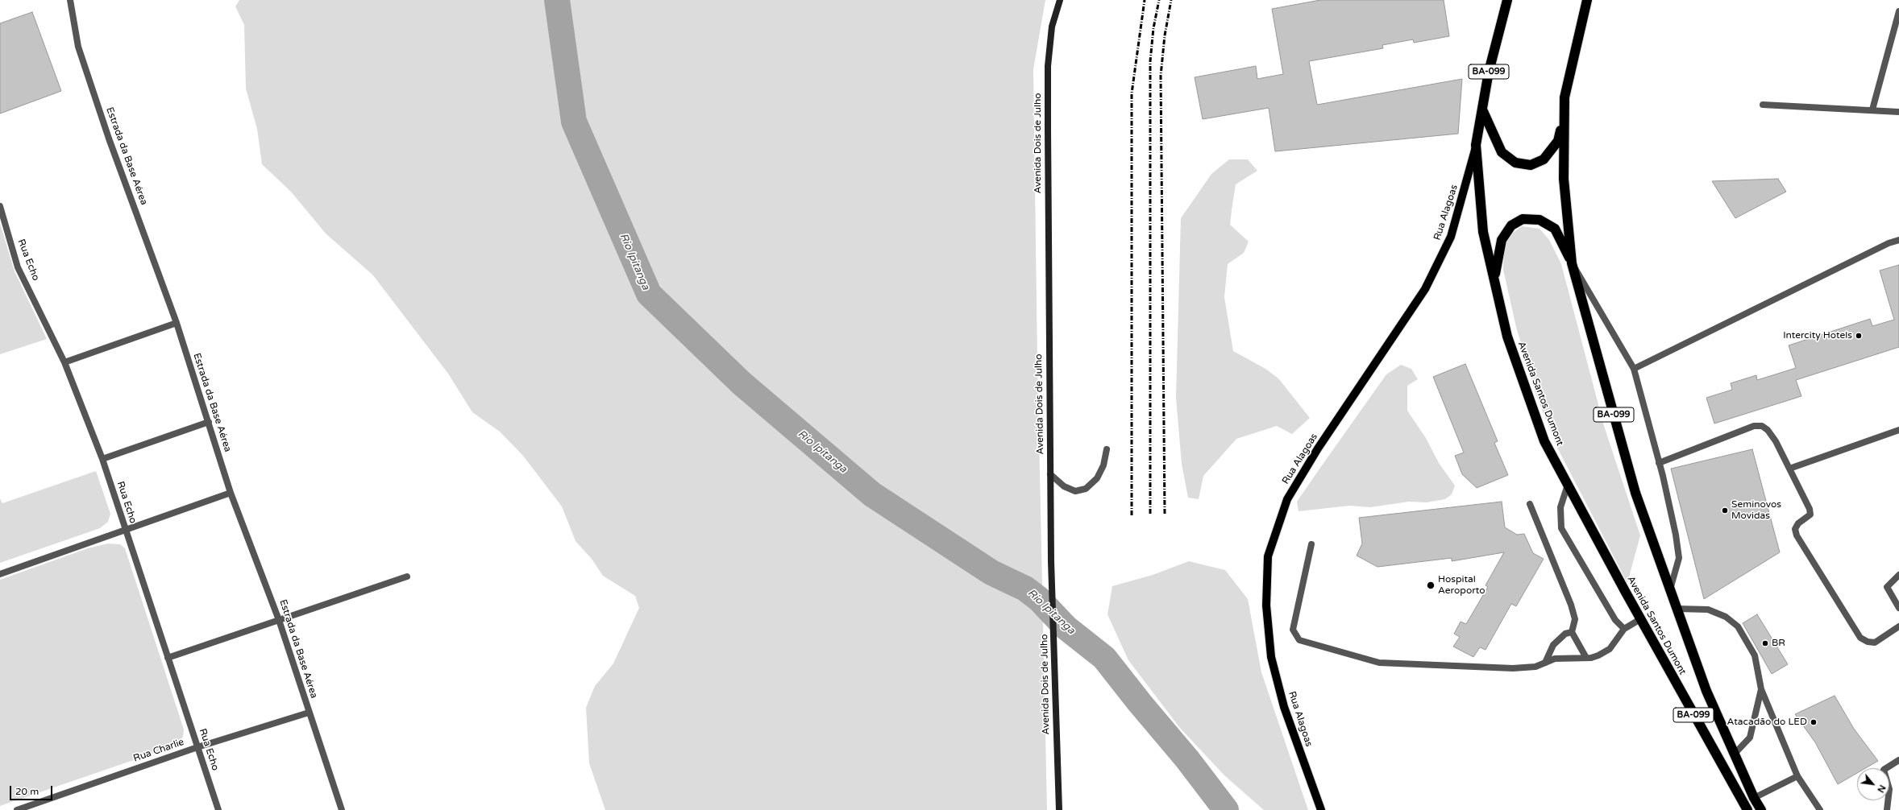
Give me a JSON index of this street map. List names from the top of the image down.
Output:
{
  "streets": {
    "highway": ["BA-099", "Avenida Santos Dumont"],
    "main road": ["Rua Alagoas"],
    "street": [
      "Avenida Dois de Julho",
      "Estrada da Base Aérea",
      "Rua Echo",
      "Rua Charlie"
    ]
  },
  "crossings": [
    ["Estrada da Base Aérea", "Rua Charlie"],
    ["Rua Alagoas", "Avenida Santos Dumont"],
    ["Rua Echo", "Rua Charlie"]
  ],
  "water": ["Rio Ipitanga"],
  "places": [
    "Intercity Hotels",
    "Seminovos Movidas",
    "Hospital Aeroporto",
    "BR",
    "Atacadão do LED"
  ],
  "scale_bar": "20 m",
  "north": "bottom right"
}
